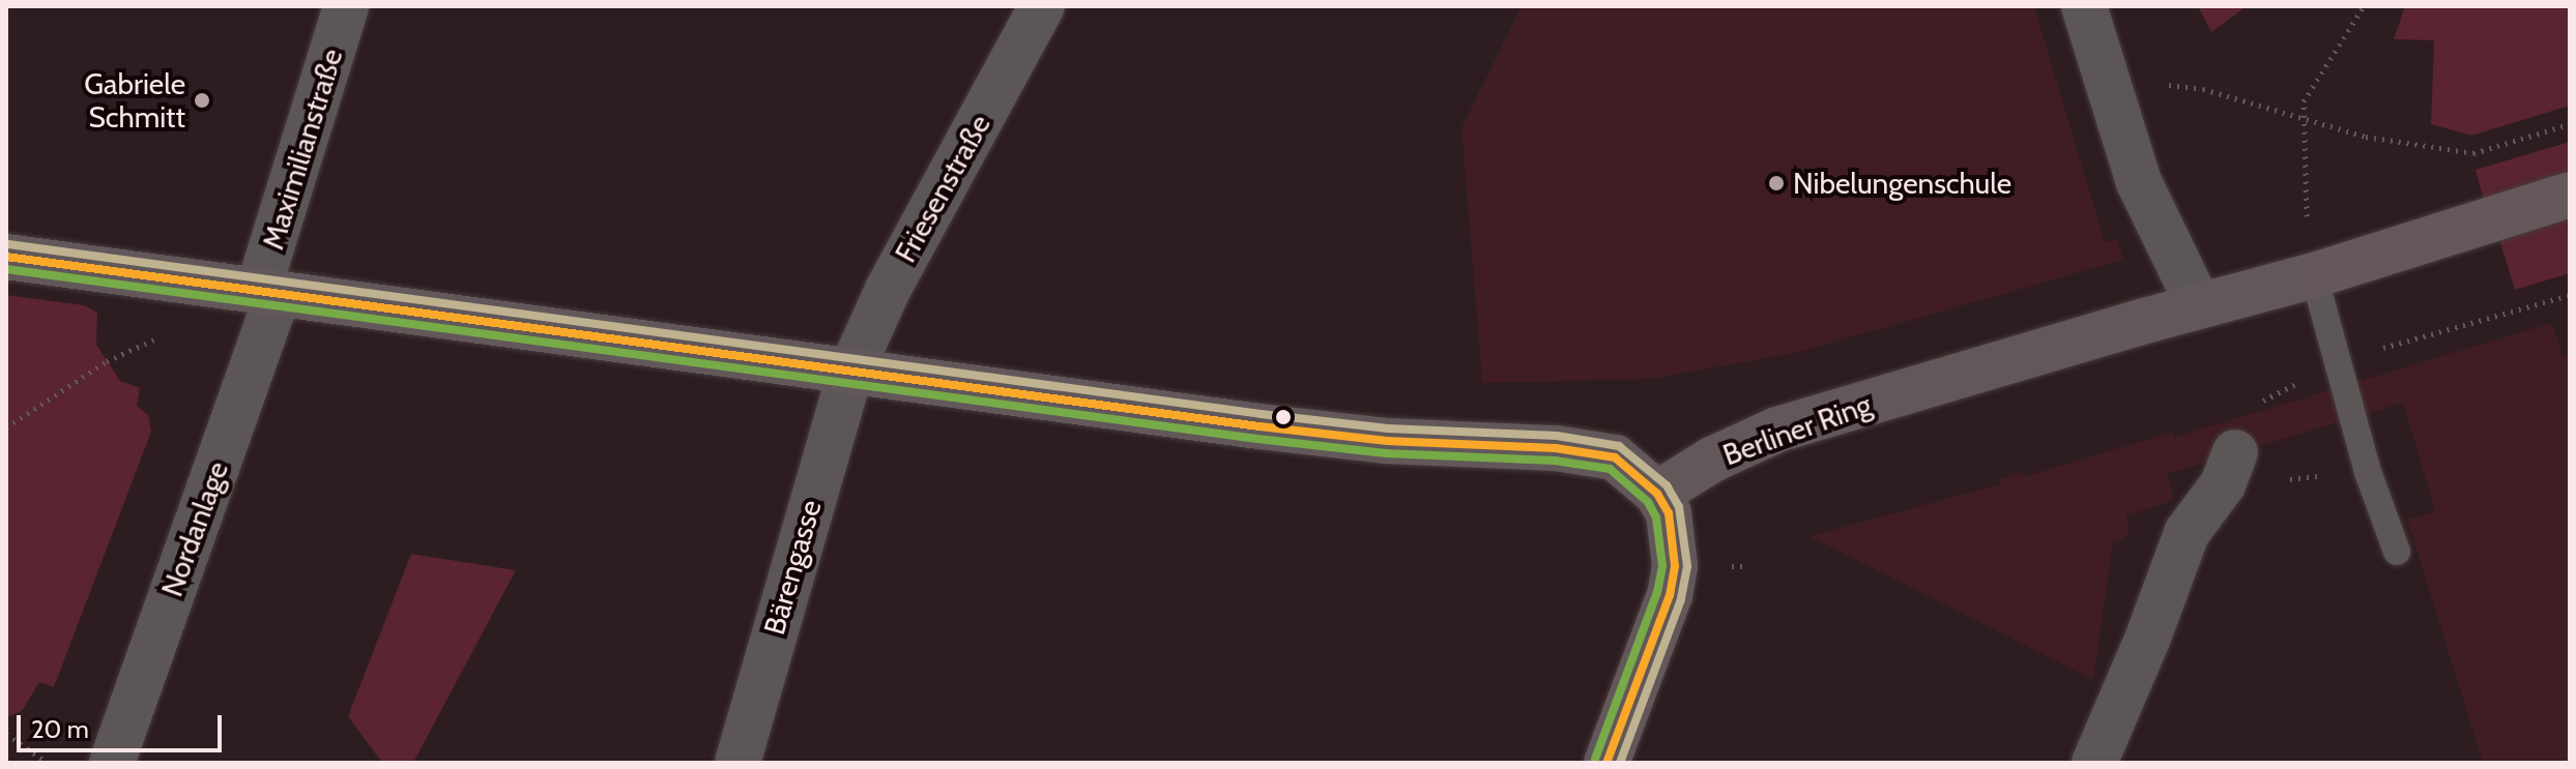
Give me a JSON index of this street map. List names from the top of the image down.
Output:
{
  "streets": {
    "main road": ["Berliner Ring"],
    "street": [
      "Maximilianstraße",
      "Friesenstraße",
      "Nordanlage",
      "Bärengasse"
    ]
  },
  "crossings": [
    ["Maximilianstraße", "Nordanlage"],
    ["Friesenstraße", "Bärengasse"]
  ],
  "places": ["Gabriele Schmitt", "Nibelungenschule"],
  "scale_bar": "20 m"
}
